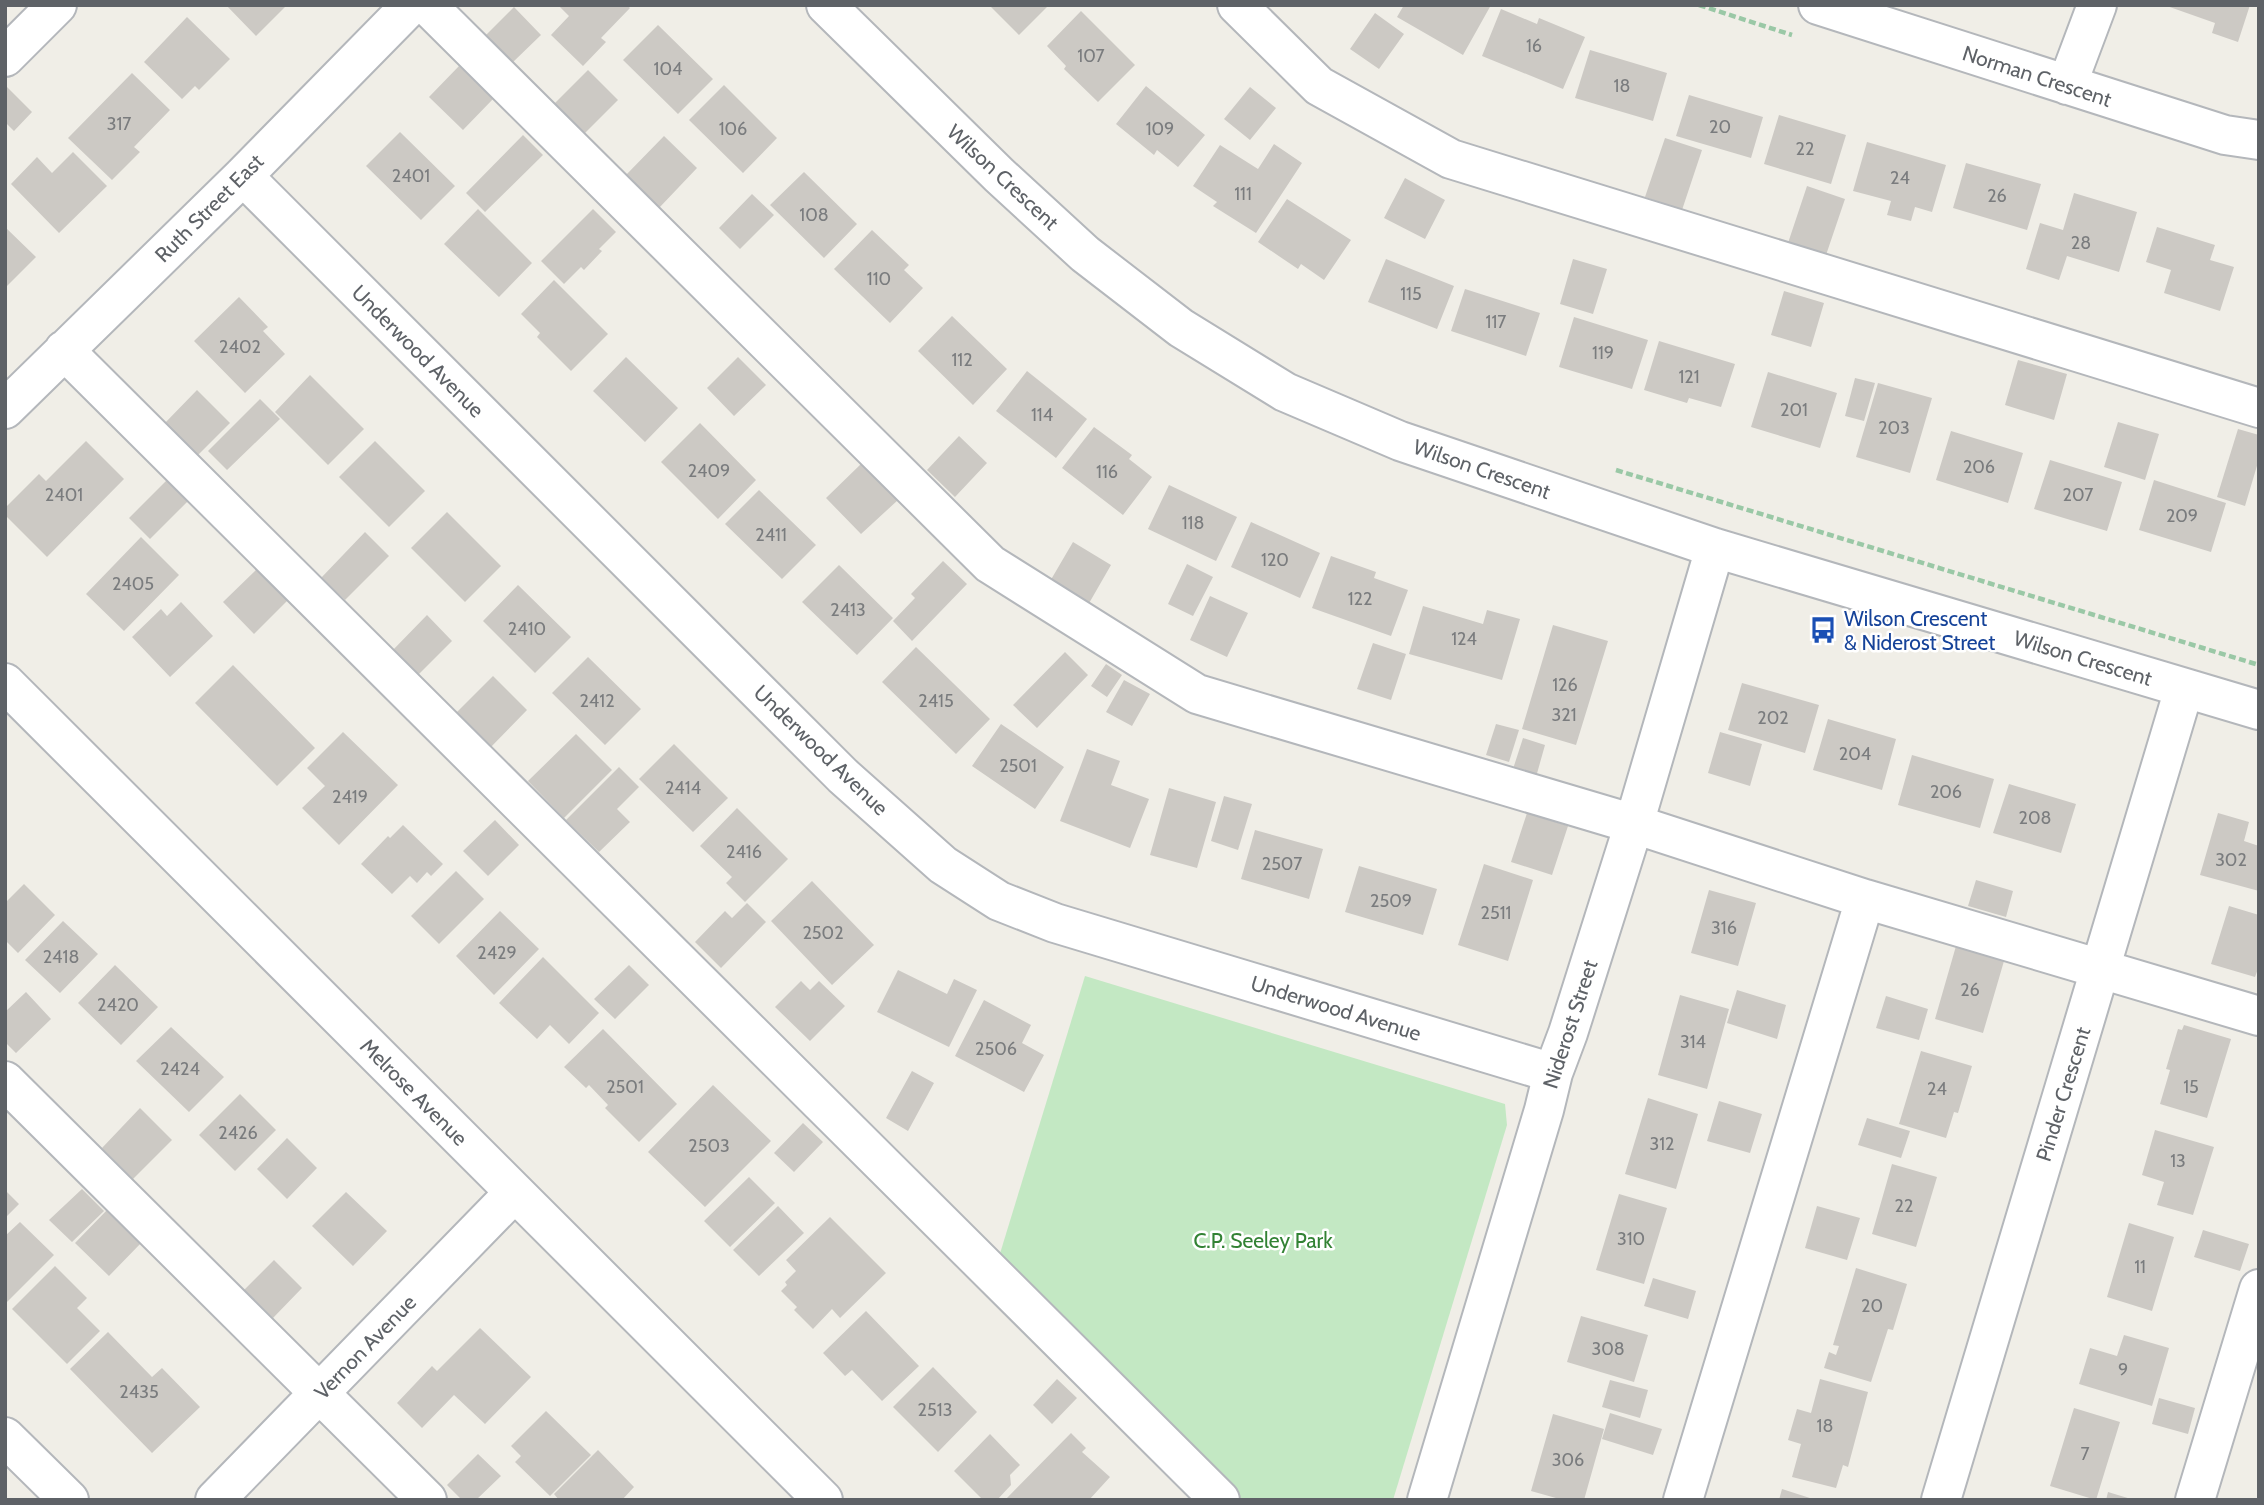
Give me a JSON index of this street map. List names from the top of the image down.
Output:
{
  "streets": {
    "street": [
      "Norman Crescent",
      "Wilson Crescent",
      "Ruth Street East",
      "Underwood Avenue",
      "Niderost Street",
      "Melrose Avenue",
      "Pinder Crescent",
      "Vernon Avenue"
    ]
  },
  "crossings": [
    ["Wilson Crescent", "Niderost Street"],
    ["Wilson Crescent", "Pinder Crescent"],
    ["Ruth Street East", "Underwood Avenue"],
    ["Underwood Avenue", "Niderost Street"],
    ["Melrose Avenue", "Vernon Avenue"]
  ],
  "parks": ["C.P. Seeley Park"],
  "places": {
    "bus stop": ["Wilson Crescent & Niderost Street"]
  },
  "house_numbers": [
    "16",
    "107",
    "104",
    "18",
    "317",
    "20",
    "106",
    "109",
    "22",
    "2401",
    "24",
    "111",
    "26",
    "108",
    "28",
    "110",
    "115",
    "117",
    "2402",
    "119",
    "112",
    "121",
    "201",
    "114",
    "203",
    "206",
    "2409",
    "116",
    "2401",
    "207",
    "209",
    "118",
    "2411",
    "120",
    "2405",
    "122",
    "2413",
    "2410",
    "124",
    "126",
    "2412",
    "2415",
    "321",
    "202",
    "204",
    "2501",
    "2414",
    "206",
    "2419",
    "208",
    "2416",
    "302",
    "2507",
    "2509",
    "2511",
    "316",
    "2502",
    "2429",
    "2418",
    "26",
    "2420",
    "314",
    "2506",
    "2424",
    "2501",
    "15",
    "24",
    "2426",
    "312",
    "2503",
    "13",
    "22",
    "310",
    "11",
    "20",
    "308",
    "9",
    "2435",
    "2513",
    "18",
    "7",
    "306"
  ]
}
